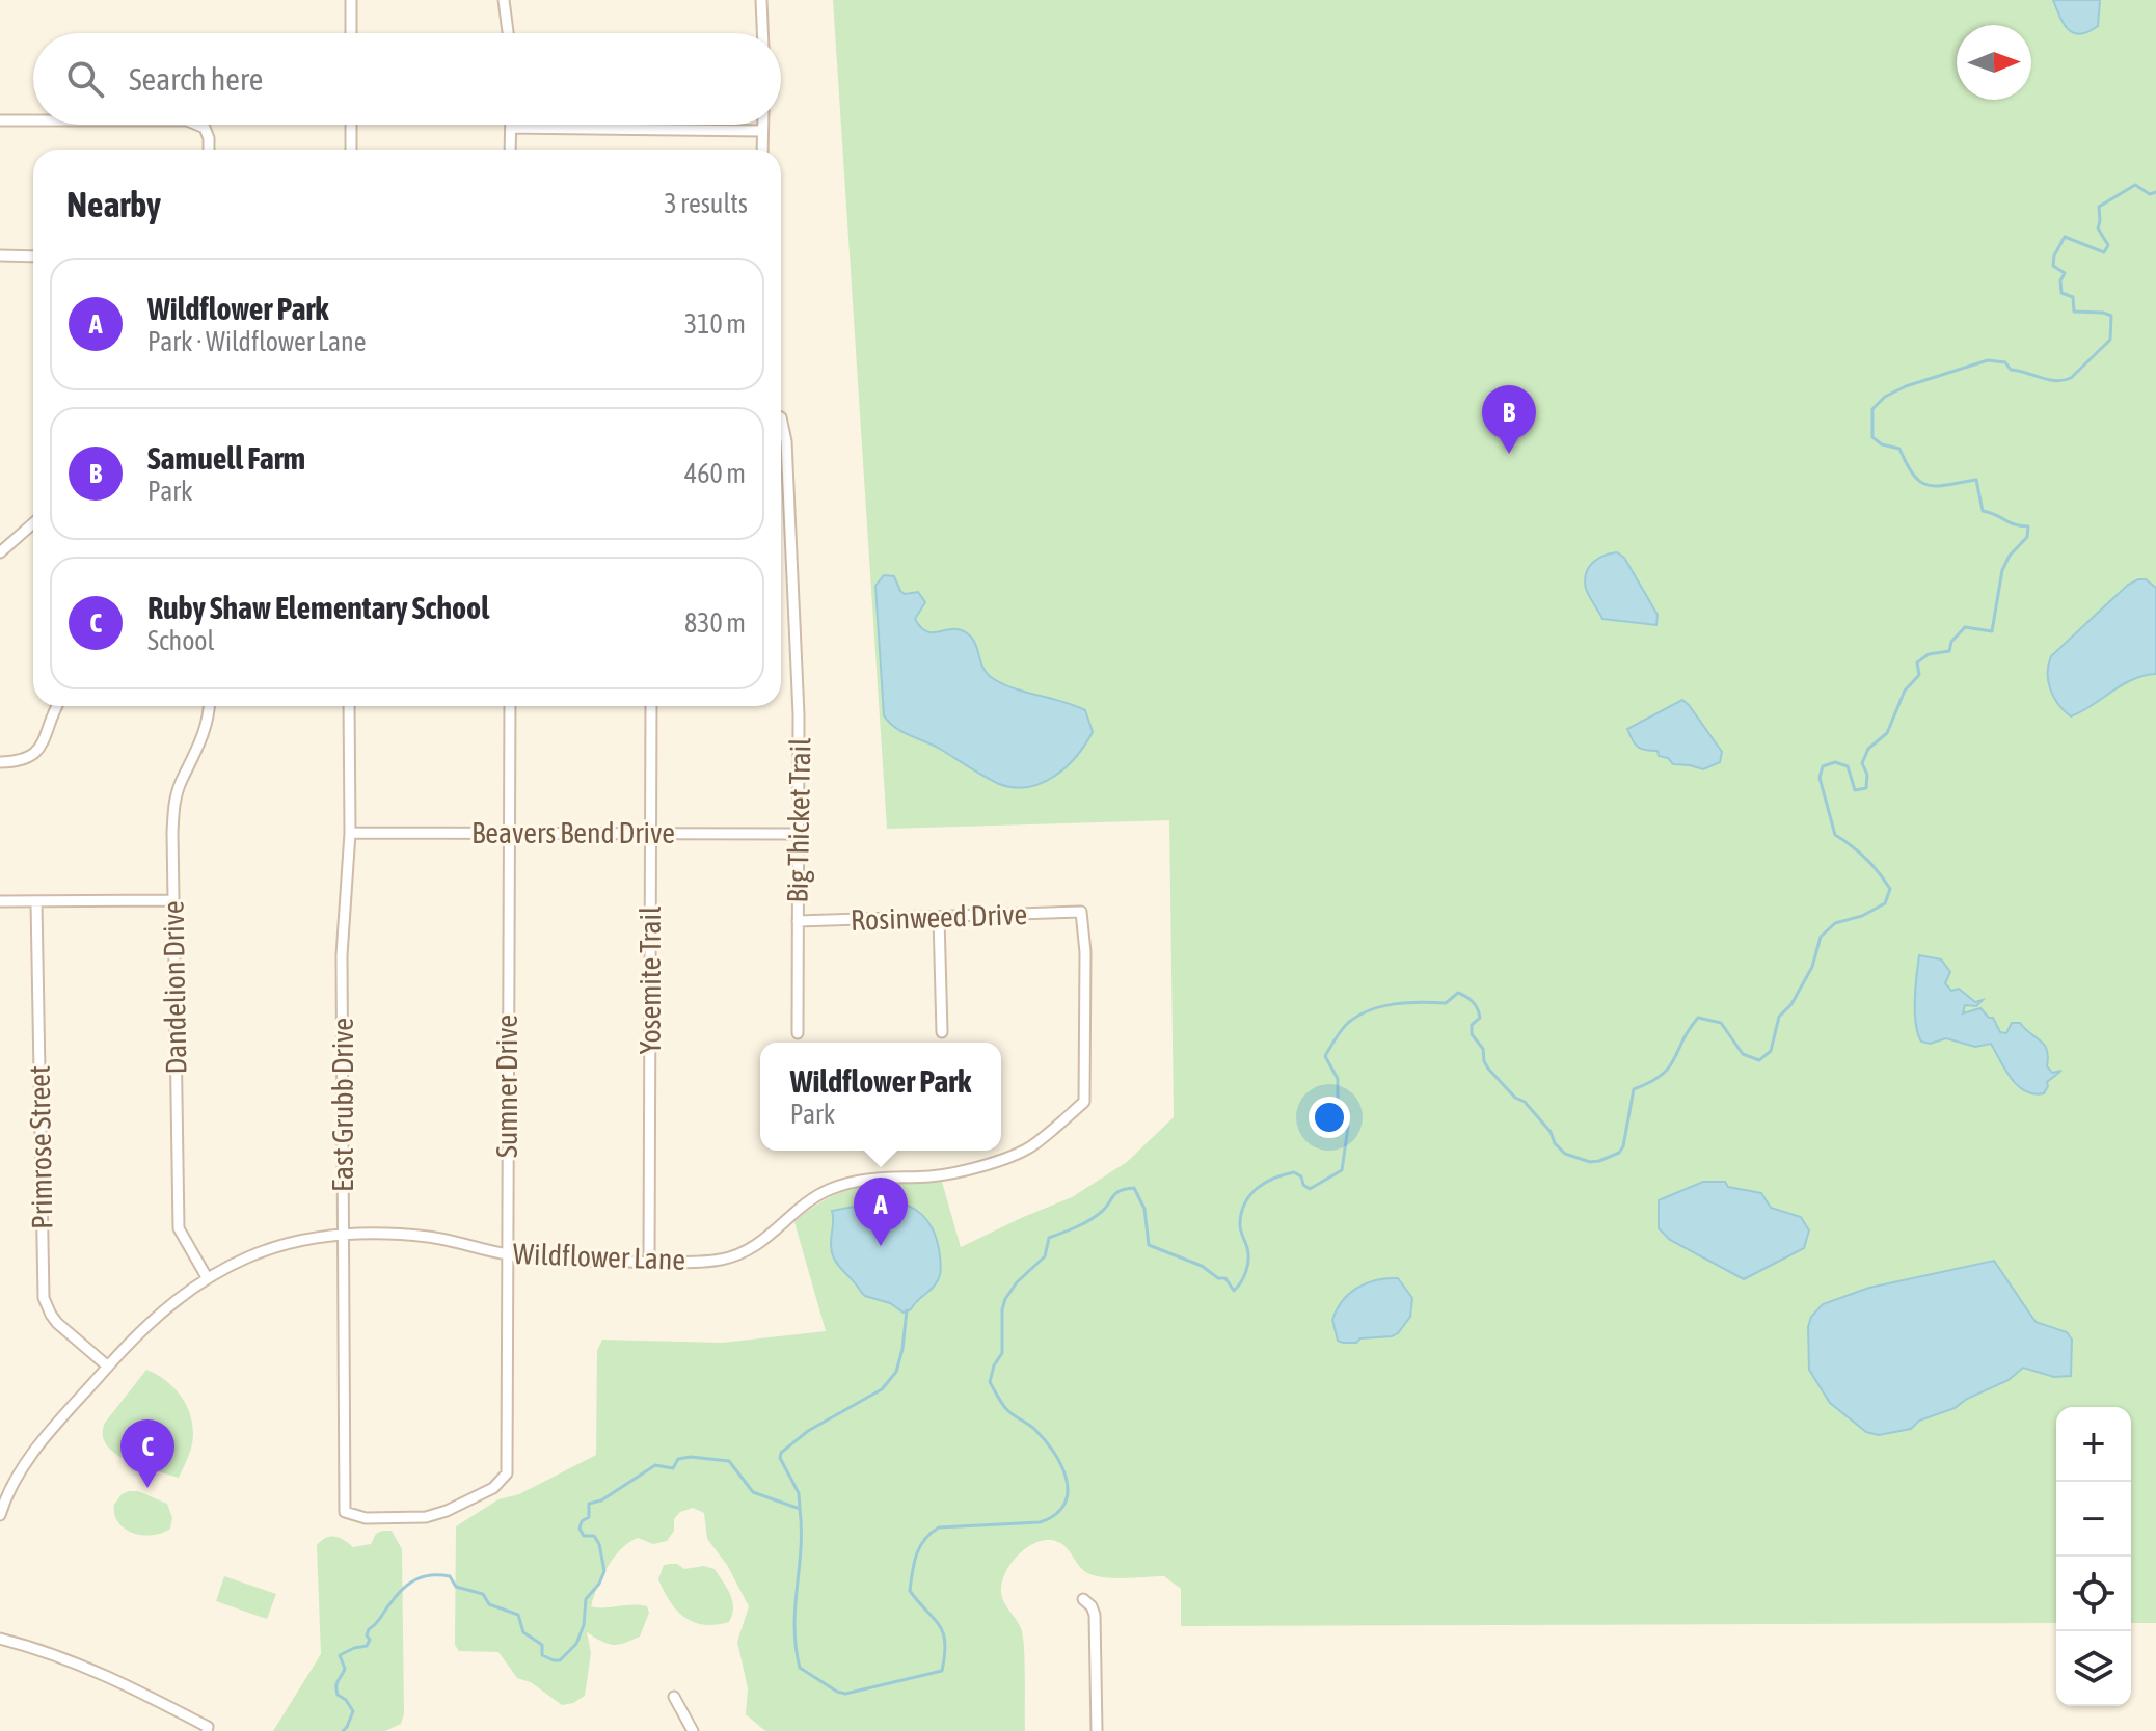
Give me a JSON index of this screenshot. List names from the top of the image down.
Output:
{
  "streets": {
    "street": [
      "Big Thicket Trail",
      "Beavers Bend Drive",
      "Rosinweed Drive",
      "Yosemite Trail",
      "Dandelion Drive",
      "Sumner Drive",
      "East Grubb Drive",
      "Primrose Street",
      "Wildflower Lane"
    ]
  },
  "crossings": [
    ["Big Thicket Trail", "Beavers Bend Drive"],
    ["Big Thicket Trail", "Rosinweed Drive"],
    ["Beavers Bend Drive", "Yosemite Trail"],
    ["Beavers Bend Drive", "Sumner Drive"],
    ["Beavers Bend Drive", "East Grubb Drive"],
    ["Rosinweed Drive", "Wildflower Lane"],
    ["Yosemite Trail", "Wildflower Lane"],
    ["Dandelion Drive", "Wildflower Lane"],
    ["Sumner Drive", "East Grubb Drive"],
    ["Sumner Drive", "Wildflower Lane"],
    ["East Grubb Drive", "Wildflower Lane"],
    ["Primrose Street", "Wildflower Lane"]
  ],
  "north": "right",
  "page": {
    "search": "Search here",
    "heading": ["Nearby", "3 results"],
    "list": [
      {
        "mark": "A",
        "name": "Wildflower Park",
        "note": "Park · Wildflower Lane",
        "value": "310 m"
      },
      {
        "mark": "B",
        "name": "Samuell Farm",
        "note": "Park",
        "value": "460 m"
      },
      {
        "mark": "C",
        "name": "Ruby Shaw Elementary School",
        "note": "School",
        "value": "830 m"
      }
    ],
    "pins": ["B", "A", "C"],
    "popup": ["Wildflower Park", "Park"],
    "map_buttons": ["+", "−"]
  }
}
